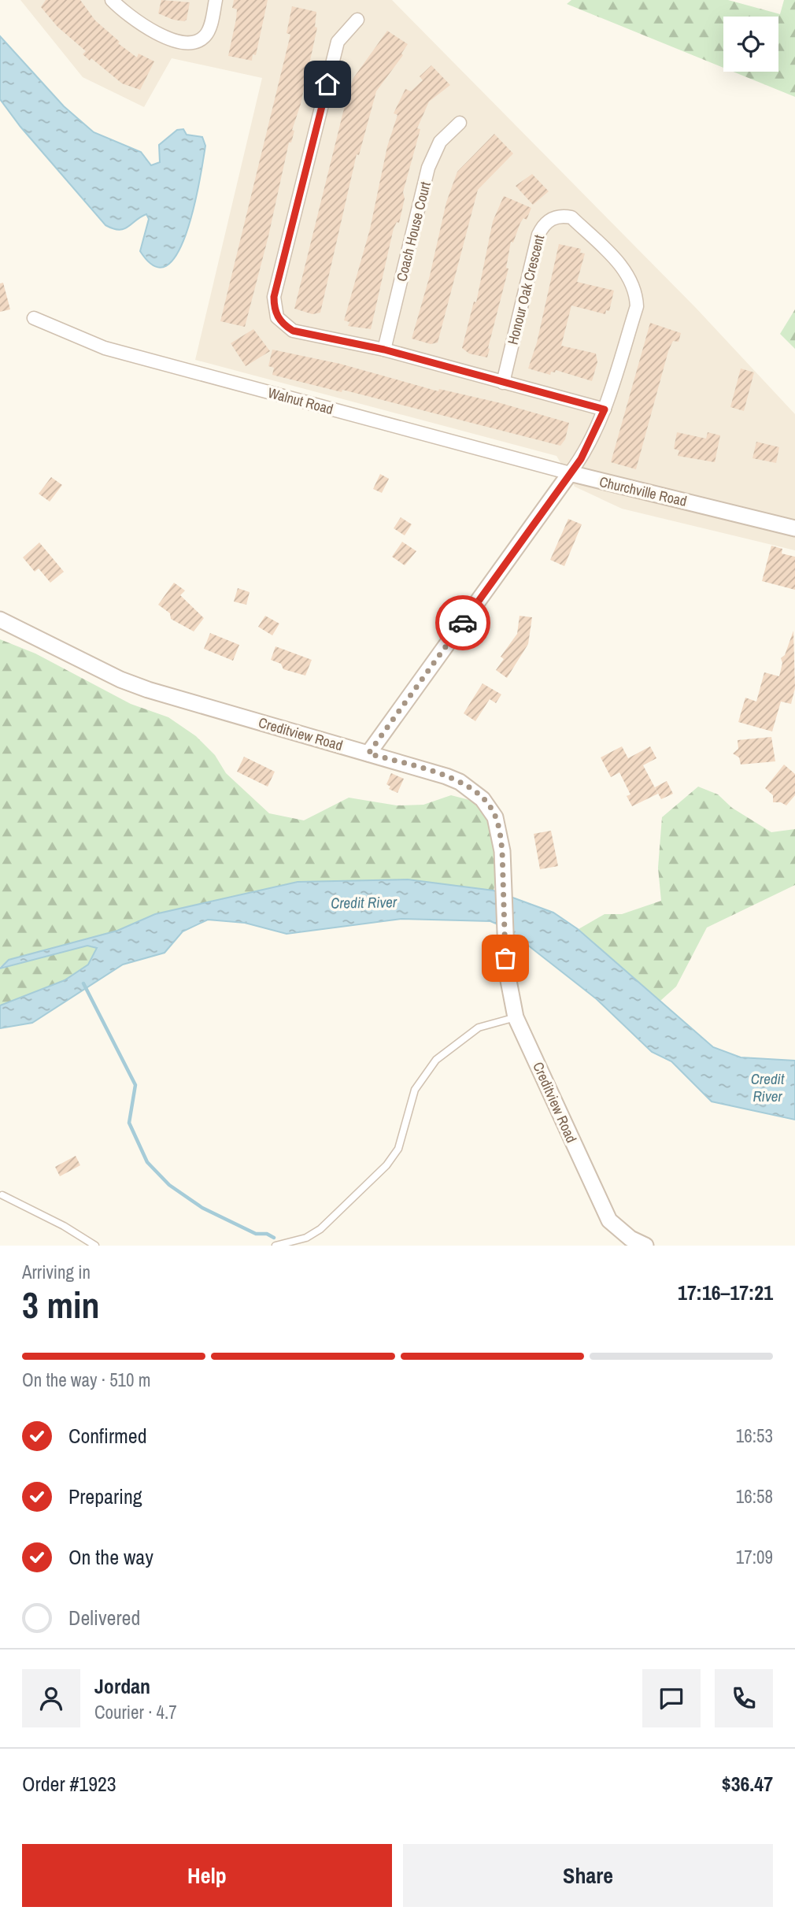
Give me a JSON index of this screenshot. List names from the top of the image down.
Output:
{
  "streets": {
    "street": [
      "Coach House Court",
      "Honour Oak Crescent",
      "Walnut Road",
      "Churchville Road",
      "Creditview Road"
    ]
  },
  "crossings": [
    ["Honour Oak Crescent", "Walnut Road"],
    ["Honour Oak Crescent", "Churchville Road"],
    ["Walnut Road", "Churchville Road"]
  ],
  "water": ["Credit River"],
  "page": {
    "heading": ["3 min", "Arriving in", "17:16–17:21"],
    "panel": [
      "Jordan",
      "Courier · 4.7",
      "Order #1923",
      "$36.47"
    ],
    "bar": "On the way · 510 m",
    "list": [
      ["Confirmed", "16:53"],
      ["Preparing", "16:58"],
      ["On the way", "17:09"],
      "Delivered"
    ],
    "buttons": ["Help", "Share"]
  }
}
